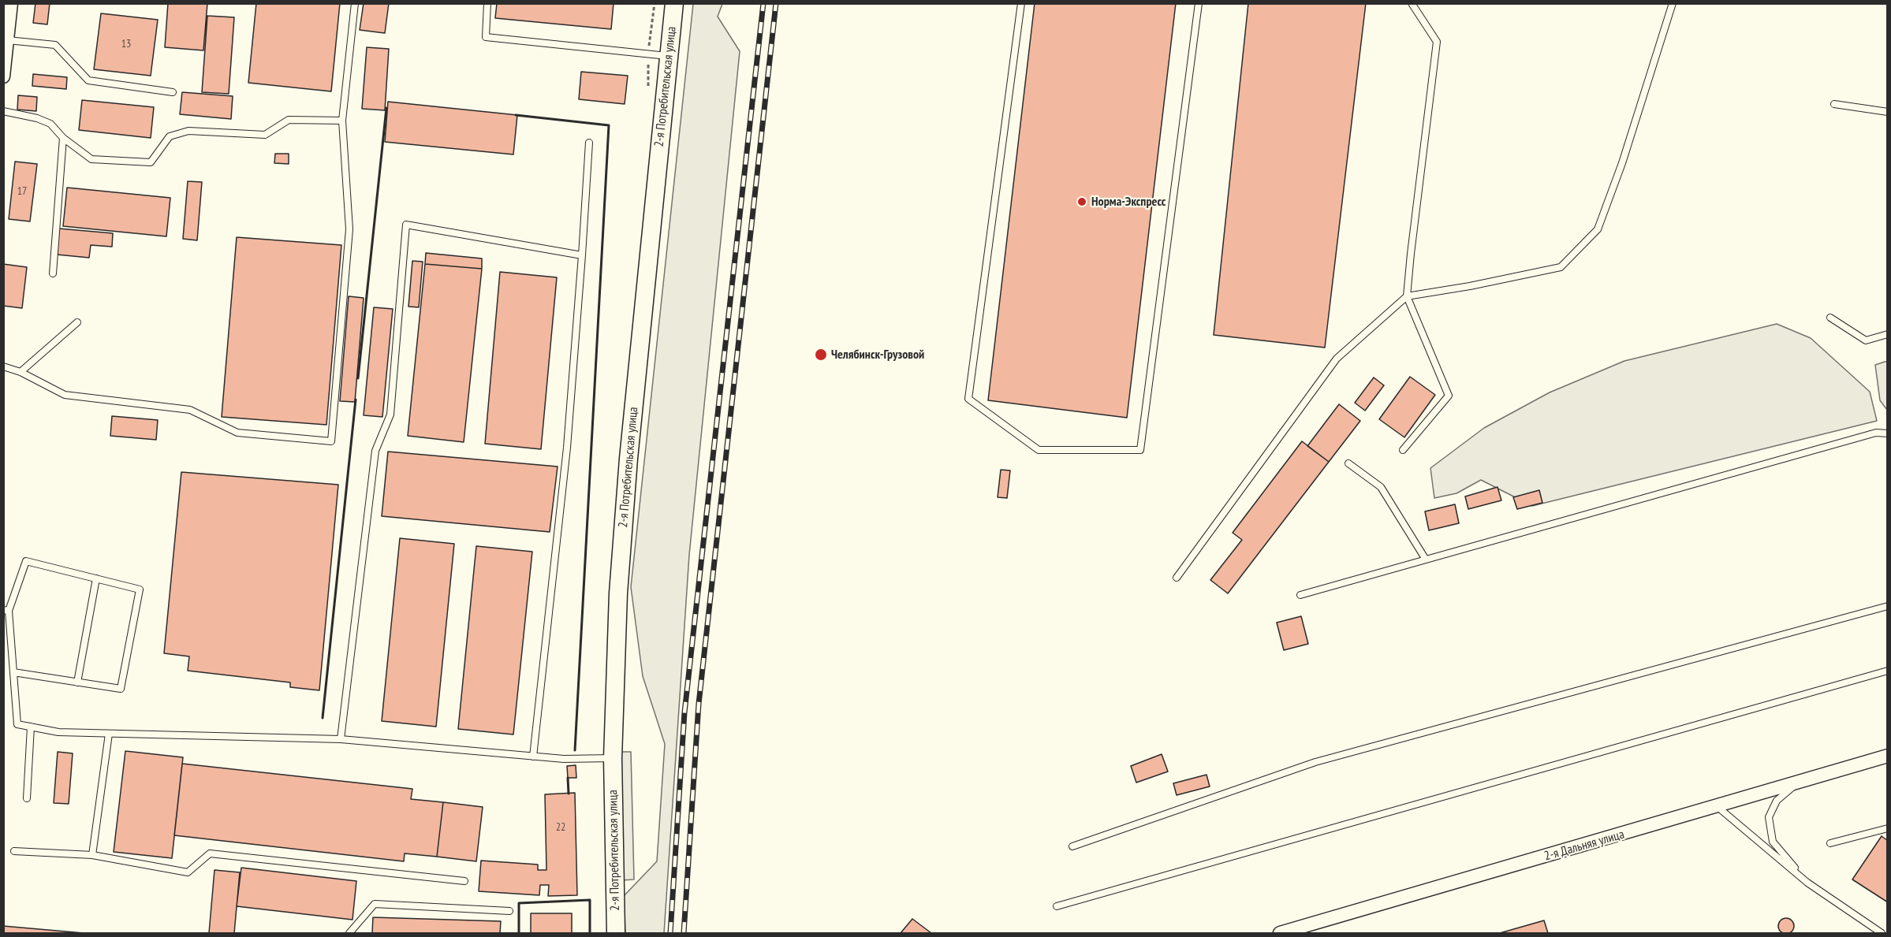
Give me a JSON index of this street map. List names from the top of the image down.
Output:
{
  "streets": {
    "street": ["2-я Потребительская улица", "2-я Дальняя улица"]
  },
  "places": ["Норма-Экспресс", "Челябинск-Грузовой"],
  "house_numbers": ["13", "17", "22"]
}
